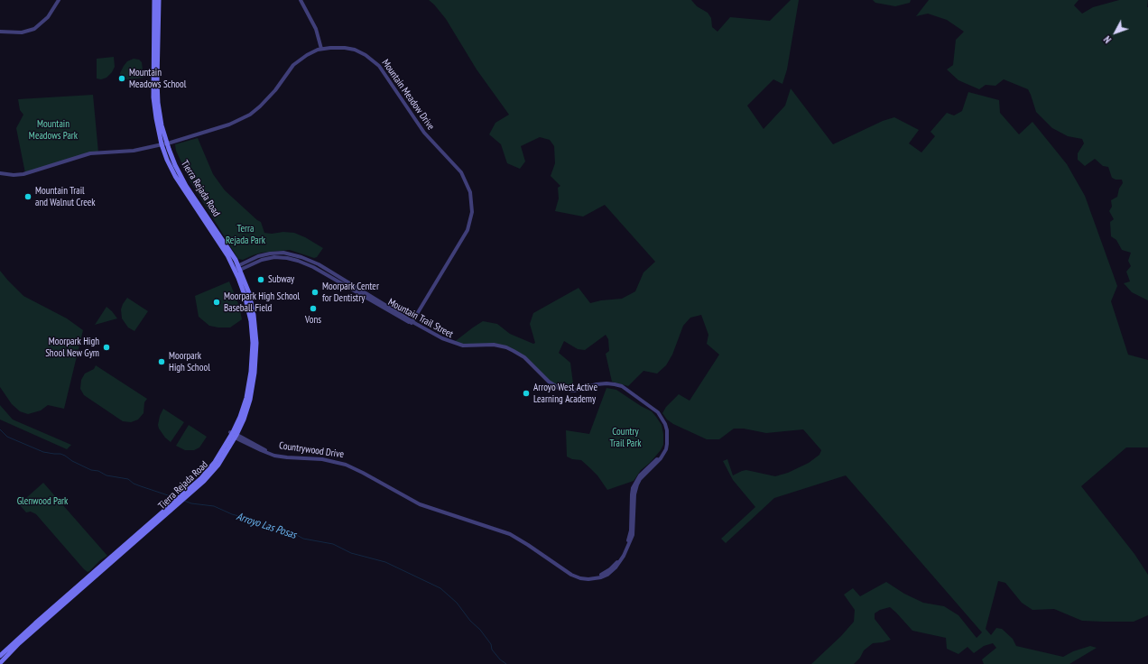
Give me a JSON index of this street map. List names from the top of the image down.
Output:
{
  "streets": {
    "main road": ["Tierra Rejada Road"],
    "street": ["Mountain Meadow Drive", "Mountain Trail Street", "Countrywood Drive"]
  },
  "crossings": [
    ["Mountain Meadow Drive", "Tierra Rejada Road"],
    ["Mountain Meadow Drive", "Mountain Trail Street"],
    ["Tierra Rejada Road", "Mountain Trail Street"],
    ["Tierra Rejada Road", "Countrywood Drive"],
    ["Mountain Trail Street", "Countrywood Drive"]
  ],
  "water": ["Arroyo Las Posas"],
  "parks": [
    "Mountain Meadows Park",
    "Terra Rejada Park",
    "Country Trail Park",
    "Glenwood Park"
  ],
  "places": [
    "Mountain Meadows School",
    "Mountain Trail and Walnut Creek",
    "Subway",
    "Moorpark Center for Dentistry",
    "Moorpark High School Baseball Field",
    "Vons",
    "Moorpark High Shool New Gym",
    "Moorpark High School",
    "Arroyo West Active Learning Academy"
  ],
  "north": "bottom left"
}
